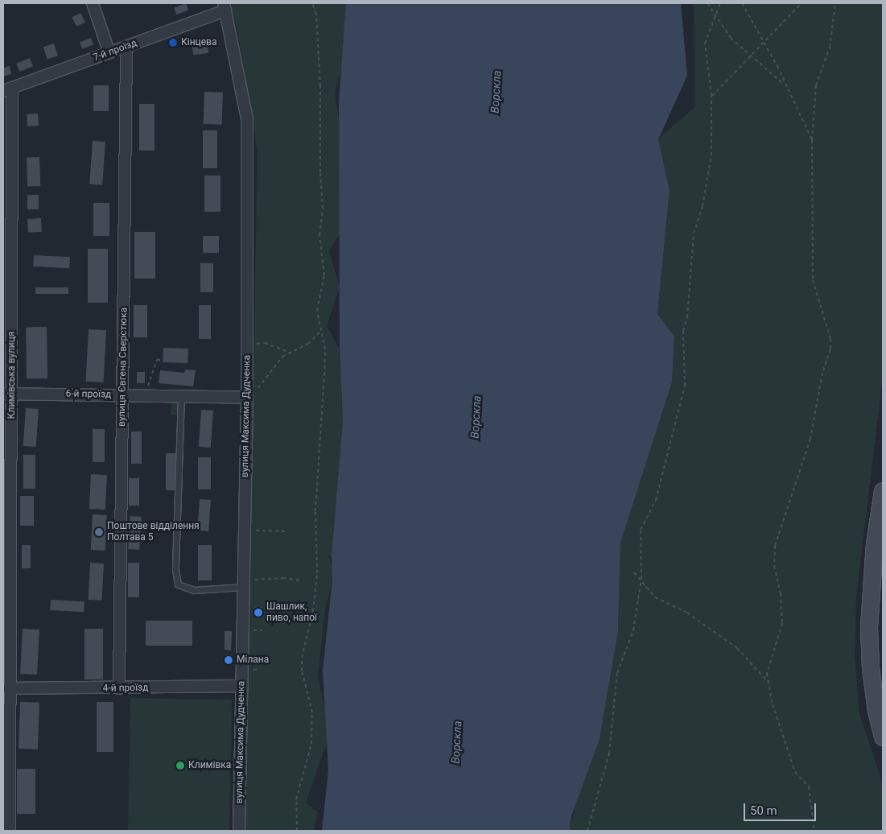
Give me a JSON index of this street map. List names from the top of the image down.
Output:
{
  "streets": {
    "street": [
      "7-й проїзд",
      "вулиця Євгена Сверстюка",
      "Климівська вулиця",
      "6-й проїзд",
      "вулиця Максима Дудченка",
      "4-й проїзд"
    ]
  },
  "crossings": [
    ["7-й проїзд", "вулиця Євгена Сверстюка"],
    ["7-й проїзд", "Климівська вулиця"],
    ["7-й проїзд", "вулиця Максима Дудченка"],
    ["вулиця Євгена Сверстюка", "6-й проїзд"],
    ["вулиця Євгена Сверстюка", "4-й проїзд"],
    ["Климівська вулиця", "6-й проїзд"],
    ["Климівська вулиця", "4-й проїзд"],
    ["6-й проїзд", "вулиця Максима Дудченка"],
    ["вулиця Максима Дудченка", "4-й проїзд"]
  ],
  "water": ["Ворскла"],
  "places": [
    "Кінцева",
    "Поштове відділення Полтава 5",
    "Шашлик, пиво, напої",
    "Мілана",
    "Климівка"
  ],
  "scale_bar": "50 m"
}
